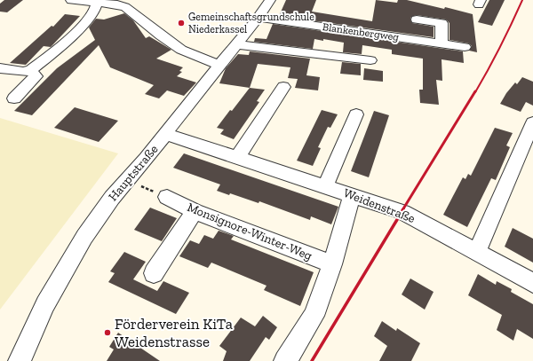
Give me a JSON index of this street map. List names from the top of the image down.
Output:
{
  "streets": {
    "street": [
      "Blankenbergweg",
      "Hauptstraße",
      "Weidenstraße",
      "Monsignore-Winter-Weg"
    ]
  },
  "crossings": [
    ["Blankenbergweg", "Hauptstraße"],
    ["Hauptstraße", "Weidenstraße"]
  ],
  "places": ["Gemeinschaftsgrundschule Niederkassel", "Förderverein KiTa Weidenstrasse"]
}
